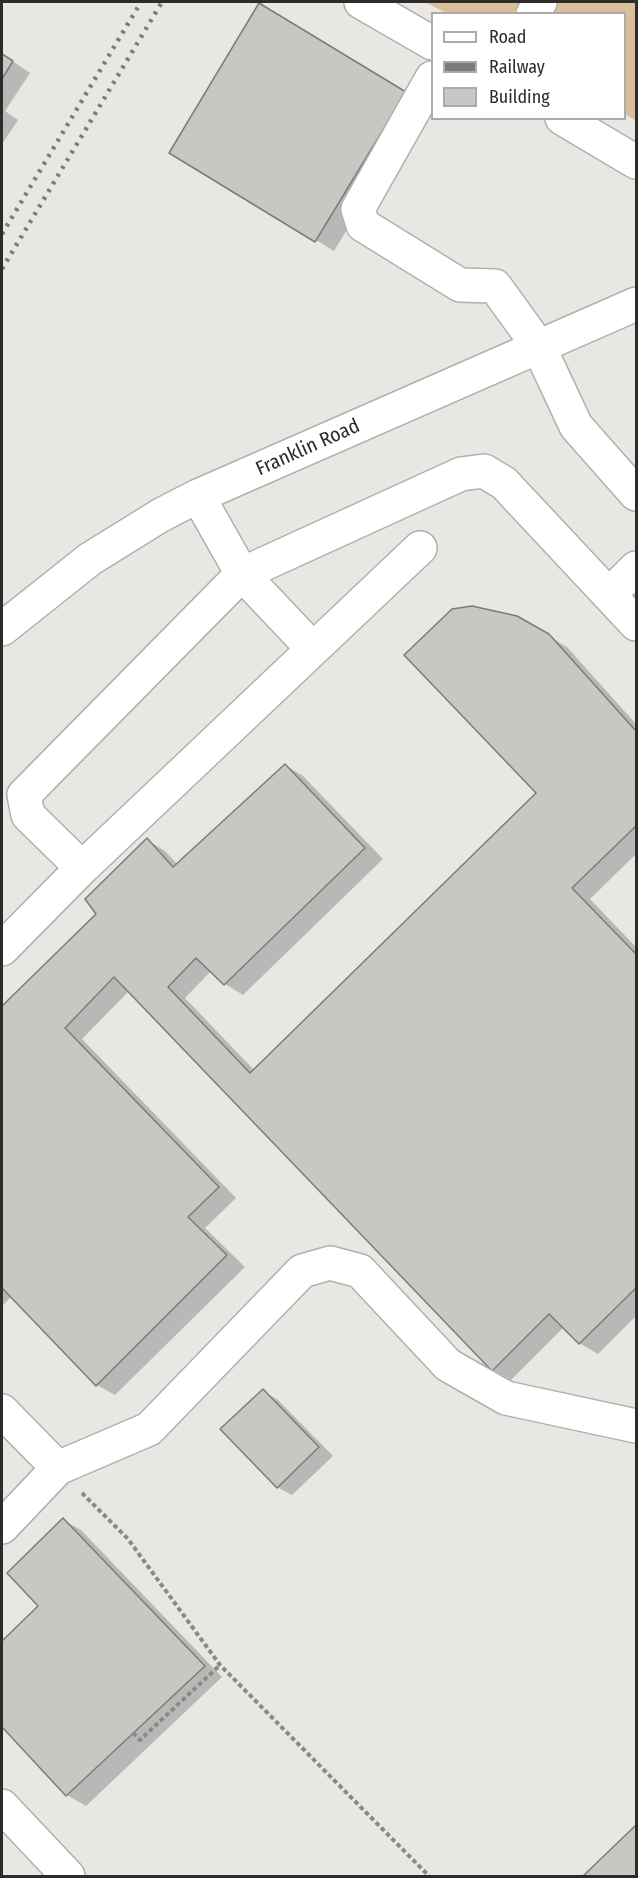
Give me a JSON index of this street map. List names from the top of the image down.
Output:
{
  "streets": {
    "street": ["Franklin Road"]
  },
  "legend": ["Road", "Railway", "Building"]
}
